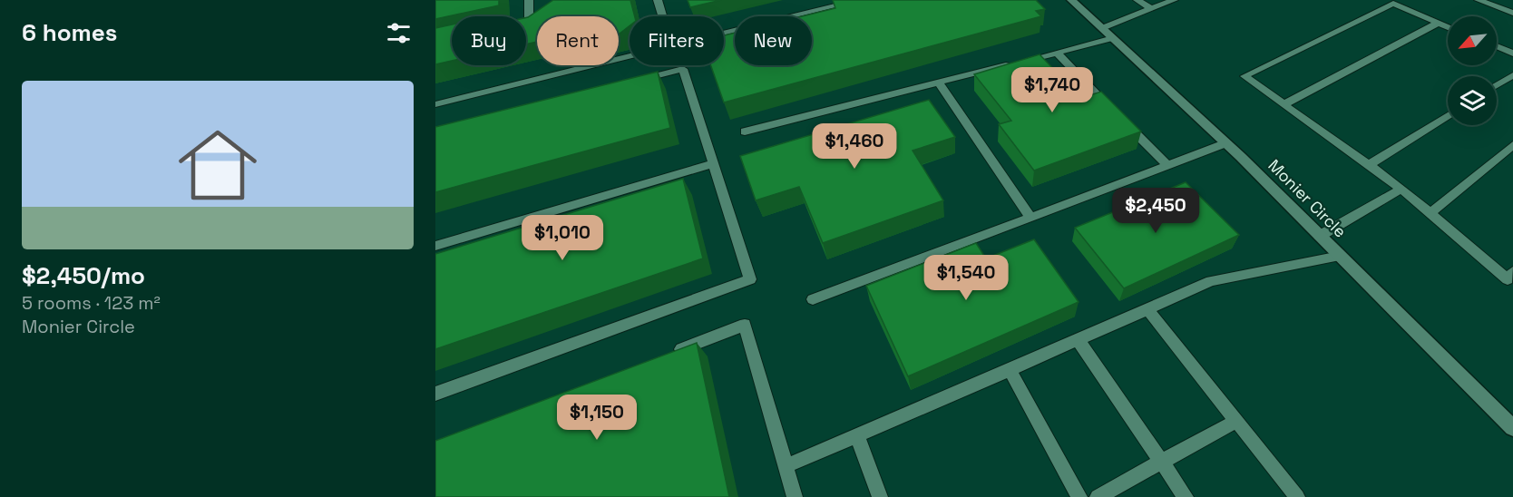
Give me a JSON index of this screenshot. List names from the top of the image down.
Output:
{
  "streets": {
    "street": ["Monier Circle"]
  },
  "north": "bottom left",
  "page": {
    "heading": "6 homes",
    "chip": [
      "Buy",
      "Rent",
      "Filters",
      "New"
    ],
    "list": [
      {
        "name": "$2,450/mo",
        "note": "5 rooms · 123 m² · Monier Circle"
      }
    ],
    "price": [
      "$1,740",
      "$1,460",
      "$2,450",
      "$1,010",
      "$1,540",
      "$1,150"
    ]
  }
}
